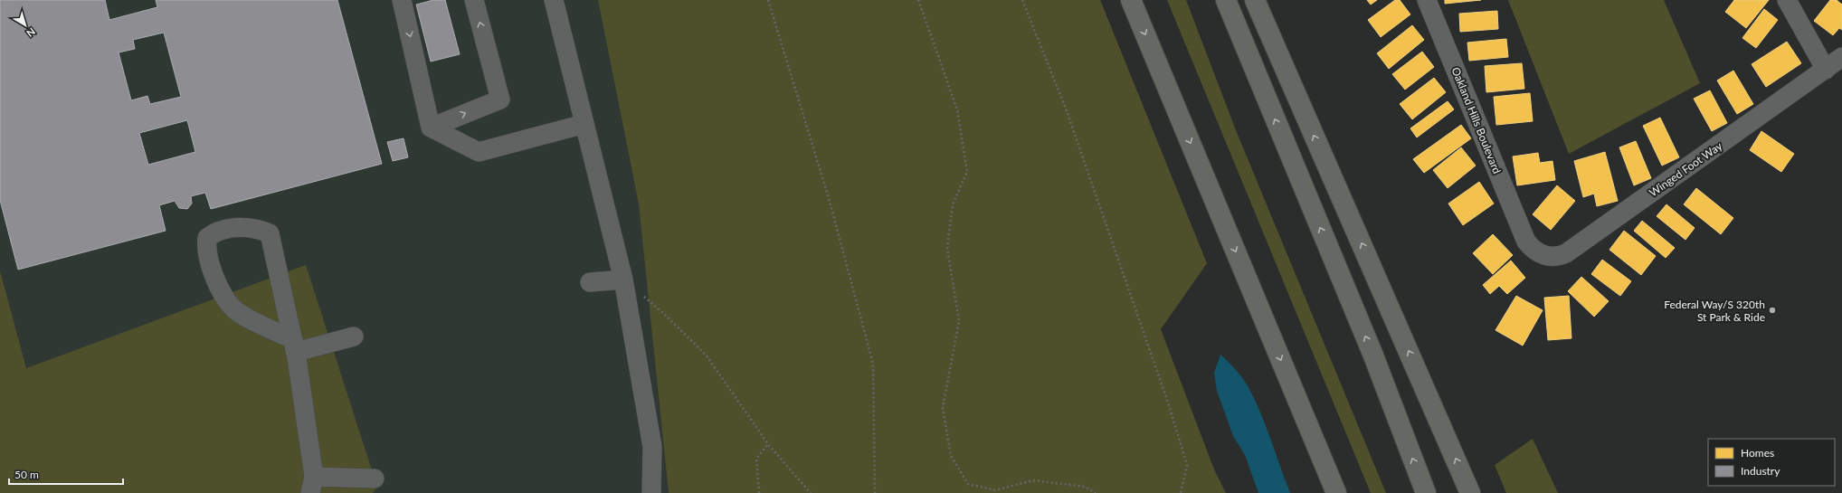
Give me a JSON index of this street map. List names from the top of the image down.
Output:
{
  "streets": {
    "street": ["Oakland Hills Boulevard", "Winged Foot Way"]
  },
  "crossings": [
    ["Oakland Hills Boulevard", "Winged Foot Way"]
  ],
  "places": ["Federal Way/S 320th St Park & Ride"],
  "legend": ["Homes", "Industry"],
  "scale_bar": "50 m",
  "north": "bottom right"
}
